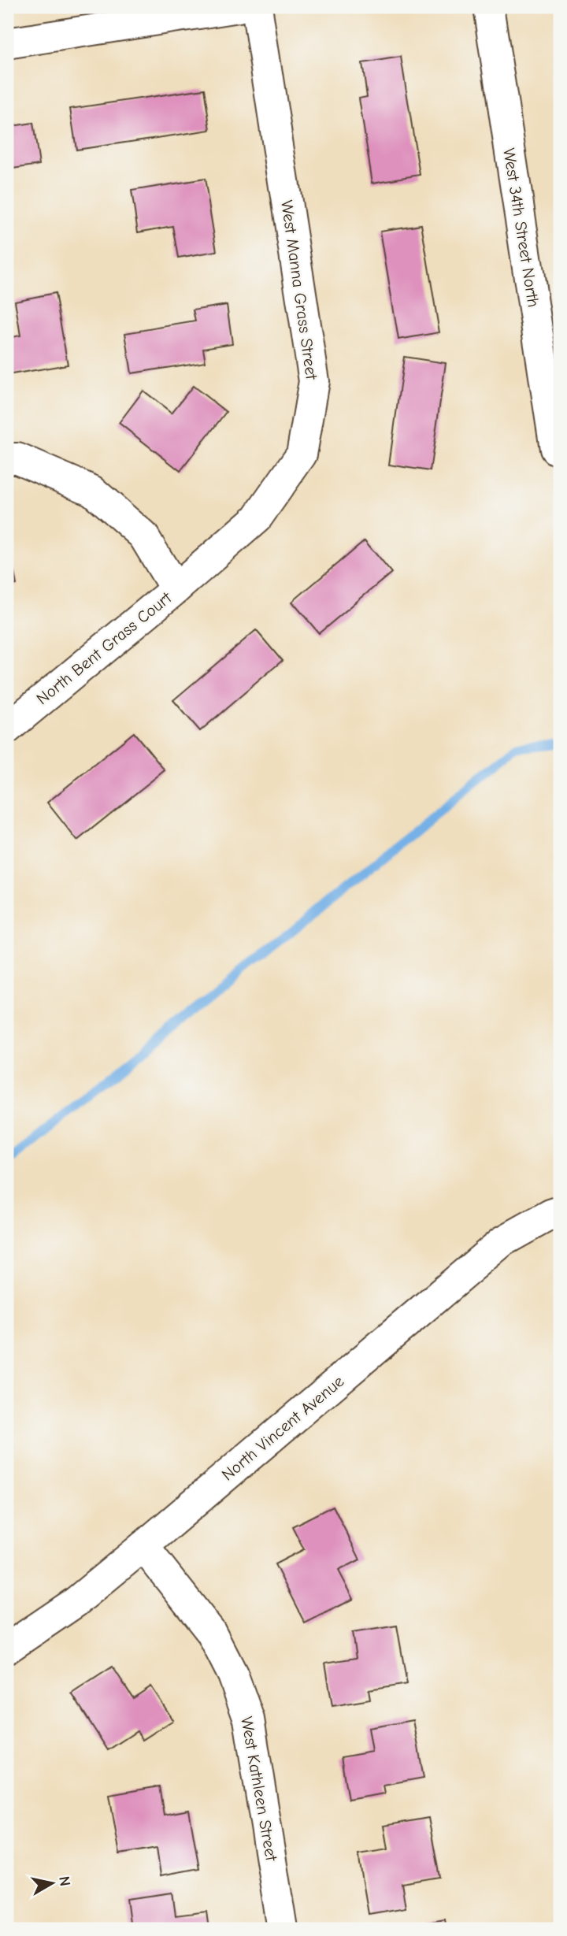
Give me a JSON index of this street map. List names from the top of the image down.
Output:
{
  "streets": {
    "street": [
      "West 34th Street North",
      "West Manna Grass Street",
      "North Bent Grass Court",
      "North Vincent Avenue",
      "West Kathleen Street"
    ]
  },
  "crossings": [
    ["West Manna Grass Street", "North Bent Grass Court"],
    ["North Vincent Avenue", "West Kathleen Street"]
  ],
  "north": "right"
}
